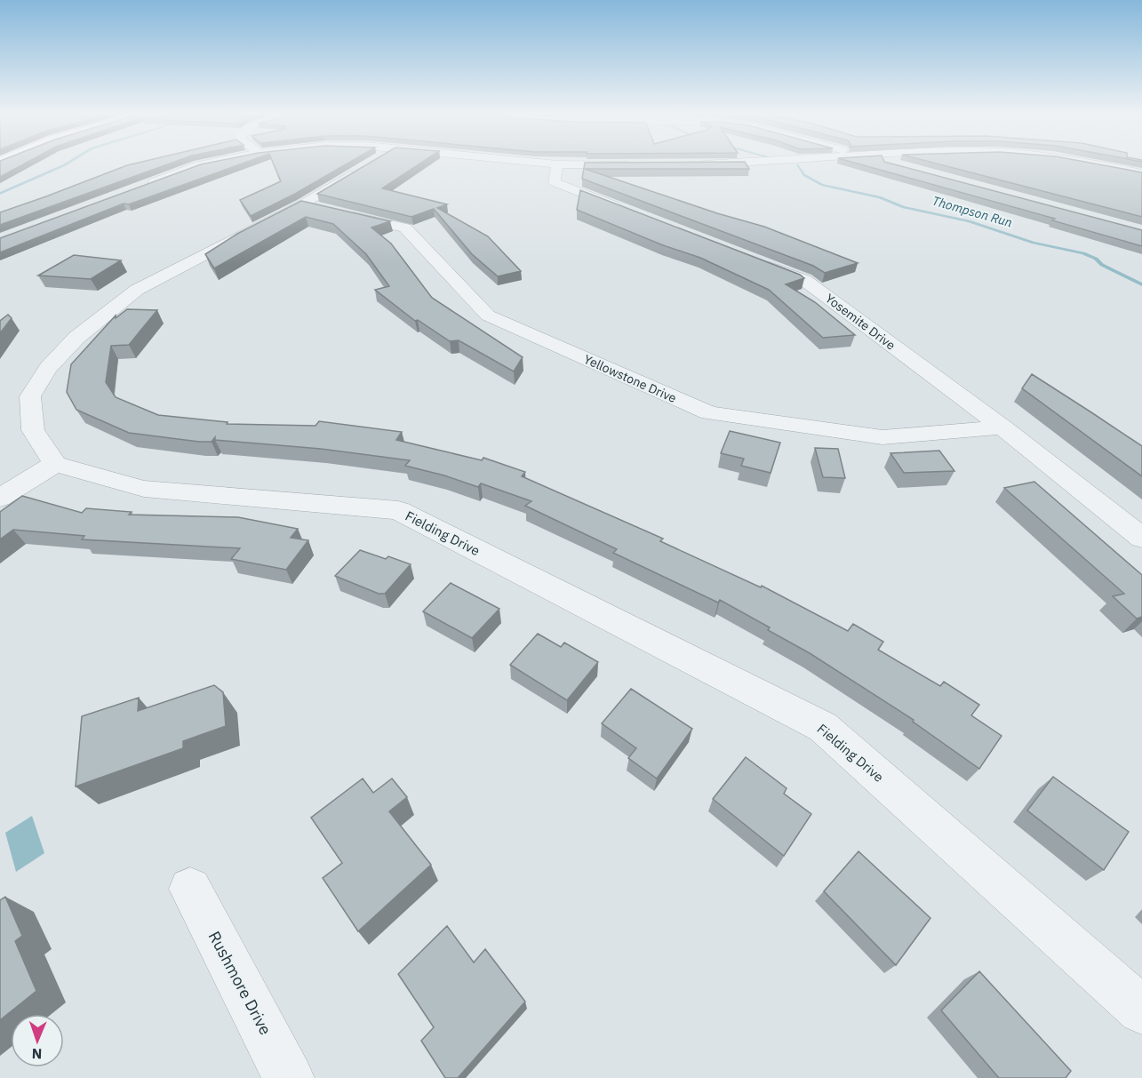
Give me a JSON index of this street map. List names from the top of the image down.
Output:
{
  "streets": {
    "street": [
      "Yosemite Drive",
      "Yellowstone Drive",
      "Fielding Drive",
      "Rushmore Drive"
    ]
  },
  "crossings": [
    ["Yosemite Drive", "Yellowstone Drive"]
  ],
  "water": ["Thompson Run"],
  "north": "bottom"
}
